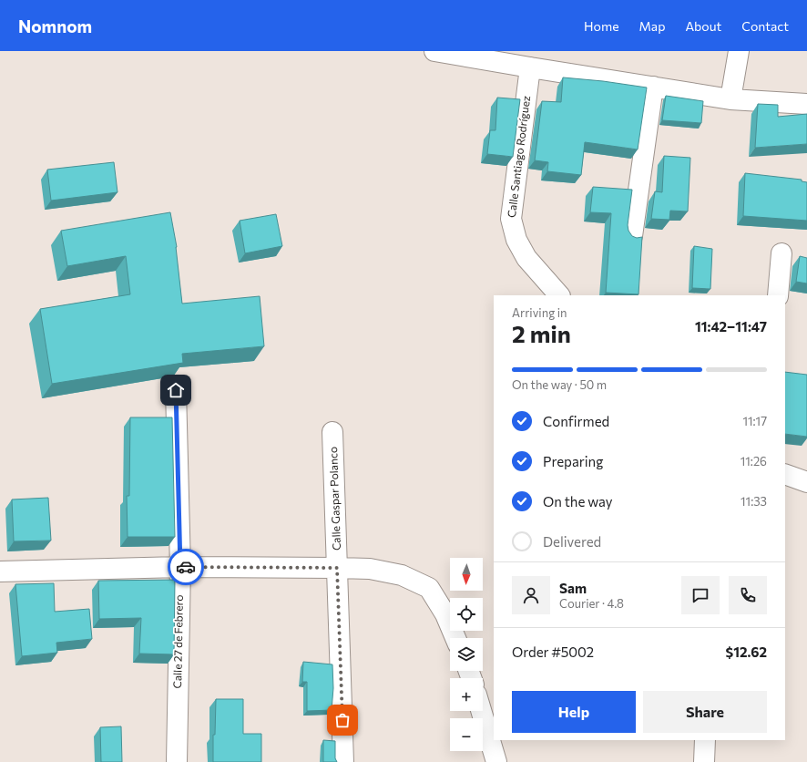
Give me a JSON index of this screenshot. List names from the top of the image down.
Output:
{
  "streets": {
    "street": ["Calle Santiago Rodríguez", "Calle Gaspar Polanco", "Calle 27 de Febrero"]
  },
  "north": "bottom",
  "page": {
    "header": "Nomnom",
    "nav": [
      "Home",
      "Map",
      "About",
      "Contact"
    ],
    "heading": ["2 min", "Arriving in", "11:42–11:47"],
    "panel": [
      "Sam",
      "Courier · 4.8",
      "Order #5002",
      "$12.62"
    ],
    "bar": "On the way · 50 m",
    "list": [
      ["Confirmed", "11:17"],
      ["Preparing", "11:26"],
      ["On the way", "11:33"],
      "Delivered"
    ],
    "map_buttons": ["+", "−"],
    "buttons": ["Help", "Share"]
  }
}
